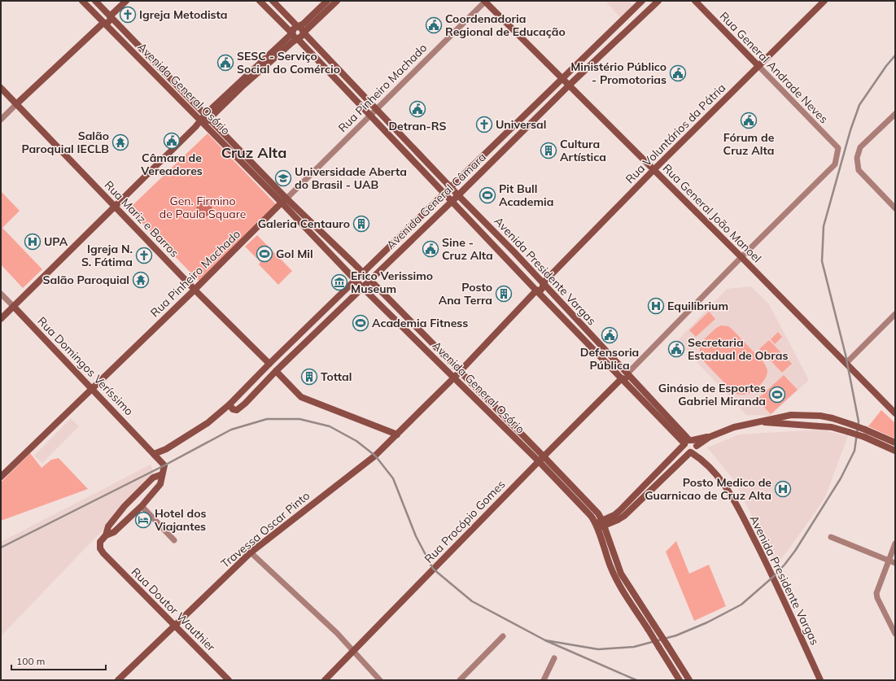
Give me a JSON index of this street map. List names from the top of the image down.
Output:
{
  "streets": {
    "main road": [
      "Rua General Andrade Neves",
      "Rua Pinheiro Machado",
      "Avenida General Osório",
      "Rua Voluntários da Pátria",
      "Avenida General Câmara",
      "Rua General João Manoel",
      "Rua Mariz e Barros",
      "Avenida Presidente Vargas",
      "Rua Domingos Veríssimo",
      "Rua Procópio Gomes",
      "Travessa Oscar Pinto",
      "Rua Doutor Wauthier"
    ]
  },
  "crossings": [
    ["Rua General Andrade Neves", "Rua Voluntários da Pátria"],
    ["Rua General Andrade Neves", "Rua Procópio Gomes"],
    ["Rua Pinheiro Machado", "Avenida General Osório"],
    ["Rua Pinheiro Machado", "Rua General João Manoel"],
    ["Rua Pinheiro Machado", "Rua Mariz e Barros"],
    ["Rua Pinheiro Machado", "Avenida Presidente Vargas"],
    ["Rua Pinheiro Machado", "Rua Domingos Veríssimo"],
    ["Avenida General Osório", "Rua Voluntários da Pátria"],
    ["Avenida General Osório", "Avenida General Câmara"],
    ["Avenida General Osório", "Rua Procópio Gomes"],
    ["Rua Voluntários da Pátria", "Rua General João Manoel"],
    ["Rua Voluntários da Pátria", "Rua Mariz e Barros"],
    ["Rua Voluntários da Pátria", "Avenida Presidente Vargas"],
    ["Rua Voluntários da Pátria", "Travessa Oscar Pinto"],
    ["Avenida General Câmara", "Rua General João Manoel"],
    ["Avenida General Câmara", "Rua Mariz e Barros"],
    ["Avenida General Câmara", "Avenida Presidente Vargas"],
    ["Avenida General Câmara", "Rua Domingos Veríssimo"],
    ["Rua General João Manoel", "Rua Procópio Gomes"],
    ["Avenida Presidente Vargas", "Rua Procópio Gomes"],
    ["Travessa Oscar Pinto", "Rua Doutor Wauthier"]
  ],
  "districts": ["Cruz Alta"],
  "parks": ["Gen. Firmino de Paula Square"],
  "places": {
    "church": ["Igreja Metodista", "Universal", "Igreja N. S. Fátima"],
    "public building": [
      "Coordenadoria Regional de Educação",
      "SESC - Serviço Social do Comércio",
      "Ministério Público - Promotorias",
      "Detran-RS",
      "Fórum de Cruz Alta",
      "Câmara de Vereadores",
      "Sine - Cruz Alta",
      "Defensoria Pública",
      "Secretaria Estadual de Obras"
    ],
    "temple": ["Salão Paroquial IECLB", "Salão Paroquial"],
    "building": [
      "Cultura Artística",
      "Galeria Centauro",
      "Posto Ana Terra",
      "Tottal"
    ],
    "school or university": ["Universidade Aberta do Brasil - UAB"],
    "sports": [
      "Pit Bull Academia",
      "Gol Mil",
      "Academia Fitness",
      "Ginásio de Esportes Gabriel Miranda"
    ],
    "hospital": ["UPA", "Equilibrium", "Posto Medico de Guarnicao de Cruz Alta"],
    "museum": ["Erico Verissimo Museum"],
    "hotel": ["Hotel dos Viajantes"]
  },
  "scale_bar": "100 m"
}
